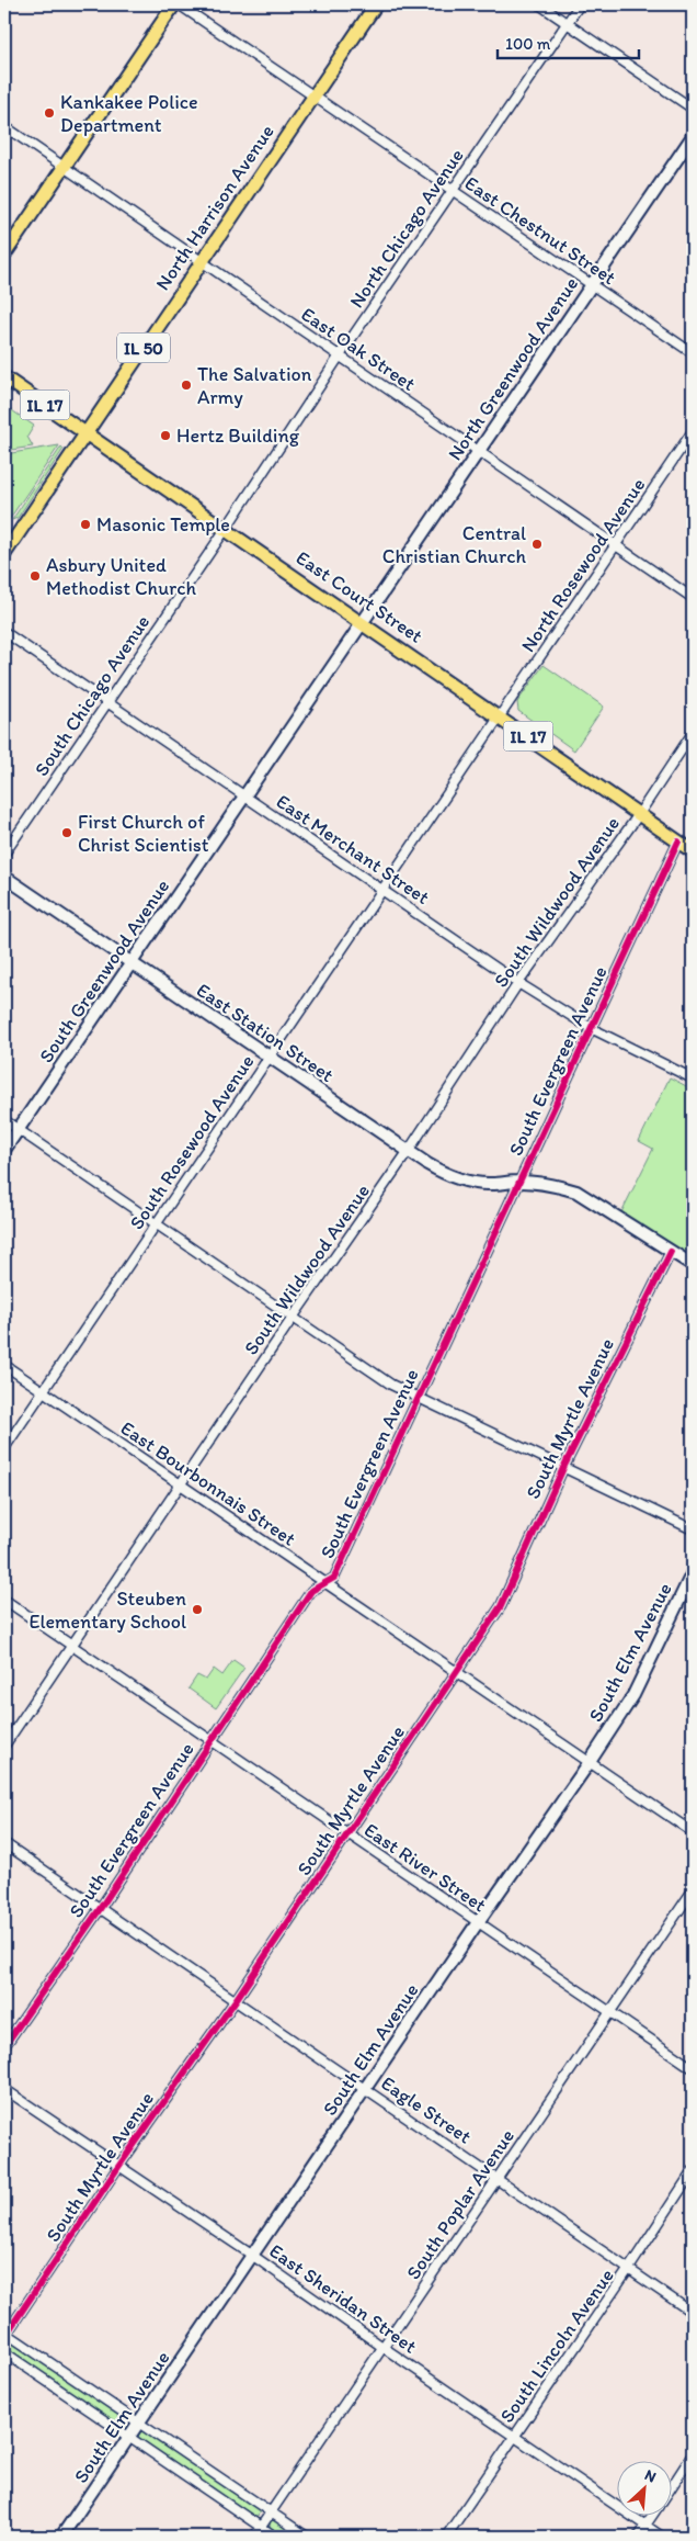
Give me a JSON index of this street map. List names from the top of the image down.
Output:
{
  "streets": {
    "main road": [
      "North Harrison Avenue",
      "IL 50",
      "IL 17",
      "East Court Street"
    ],
    "street": [
      "North Chicago Avenue",
      "East Chestnut Street",
      "East Oak Street",
      "North Greenwood Avenue",
      "North Rosewood Avenue",
      "South Chicago Avenue",
      "East Merchant Street",
      "South Wildwood Avenue",
      "South Greenwood Avenue",
      "East Station Street",
      "South Evergreen Avenue",
      "South Rosewood Avenue",
      "South Myrtle Avenue",
      "East Bourbonnais Street",
      "South Elm Avenue",
      "East River Street",
      "Eagle Street",
      "South Poplar Avenue",
      "East Sheridan Street",
      "South Lincoln Avenue"
    ]
  },
  "crossings": [
    ["North Harrison Avenue", "East Chestnut Street"],
    ["North Harrison Avenue", "IL 50"],
    ["North Harrison Avenue", "East Oak Street"],
    ["North Harrison Avenue", "East Court Street"],
    ["North Chicago Avenue", "East Chestnut Street"],
    ["North Chicago Avenue", "East Oak Street"],
    ["North Chicago Avenue", "East Court Street"],
    ["North Chicago Avenue", "South Chicago Avenue"],
    ["East Chestnut Street", "North Greenwood Avenue"],
    ["IL 50", "East Court Street"],
    ["East Oak Street", "North Greenwood Avenue"],
    ["East Oak Street", "North Rosewood Avenue"],
    ["North Greenwood Avenue", "East Court Street"],
    ["North Greenwood Avenue", "South Greenwood Avenue"],
    ["North Rosewood Avenue", "East Court Street"],
    ["North Rosewood Avenue", "South Rosewood Avenue"],
    ["East Court Street", "South Chicago Avenue"],
    ["East Court Street", "South Wildwood Avenue"],
    ["East Court Street", "South Greenwood Avenue"],
    ["East Court Street", "South Evergreen Avenue"],
    ["East Court Street", "South Rosewood Avenue"],
    ["South Chicago Avenue", "East Merchant Street"],
    ["East Merchant Street", "South Wildwood Avenue"],
    ["East Merchant Street", "South Greenwood Avenue"],
    ["East Merchant Street", "South Evergreen Avenue"],
    ["East Merchant Street", "South Rosewood Avenue"],
    ["South Wildwood Avenue", "East Station Street"],
    ["South Wildwood Avenue", "East Bourbonnais Street"],
    ["South Wildwood Avenue", "East River Street"],
    ["South Greenwood Avenue", "East Station Street"],
    ["East Station Street", "South Evergreen Avenue"],
    ["East Station Street", "South Rosewood Avenue"],
    ["East Station Street", "South Myrtle Avenue"],
    ["South Evergreen Avenue", "East Bourbonnais Street"],
    ["South Evergreen Avenue", "East River Street"],
    ["South Evergreen Avenue", "Eagle Street"],
    ["South Rosewood Avenue", "East Bourbonnais Street"],
    ["South Myrtle Avenue", "East Bourbonnais Street"],
    ["South Myrtle Avenue", "East River Street"],
    ["South Myrtle Avenue", "Eagle Street"],
    ["South Myrtle Avenue", "East Sheridan Street"],
    ["East Bourbonnais Street", "South Elm Avenue"],
    ["South Elm Avenue", "East River Street"],
    ["South Elm Avenue", "Eagle Street"],
    ["South Elm Avenue", "East Sheridan Street"],
    ["East River Street", "South Poplar Avenue"],
    ["Eagle Street", "South Poplar Avenue"],
    ["Eagle Street", "South Lincoln Avenue"],
    ["South Poplar Avenue", "East Sheridan Street"],
    ["East Sheridan Street", "South Lincoln Avenue"]
  ],
  "places": [
    "Kankakee Police Department",
    "The Salvation Army",
    "Hertz Building",
    "Masonic Temple",
    "Central Christian Church",
    "Asbury United Methodist Church",
    "First Church of Christ Scientist",
    "Steuben Elementary School"
  ],
  "scale_bar": "100 m",
  "north": "top right"
}
